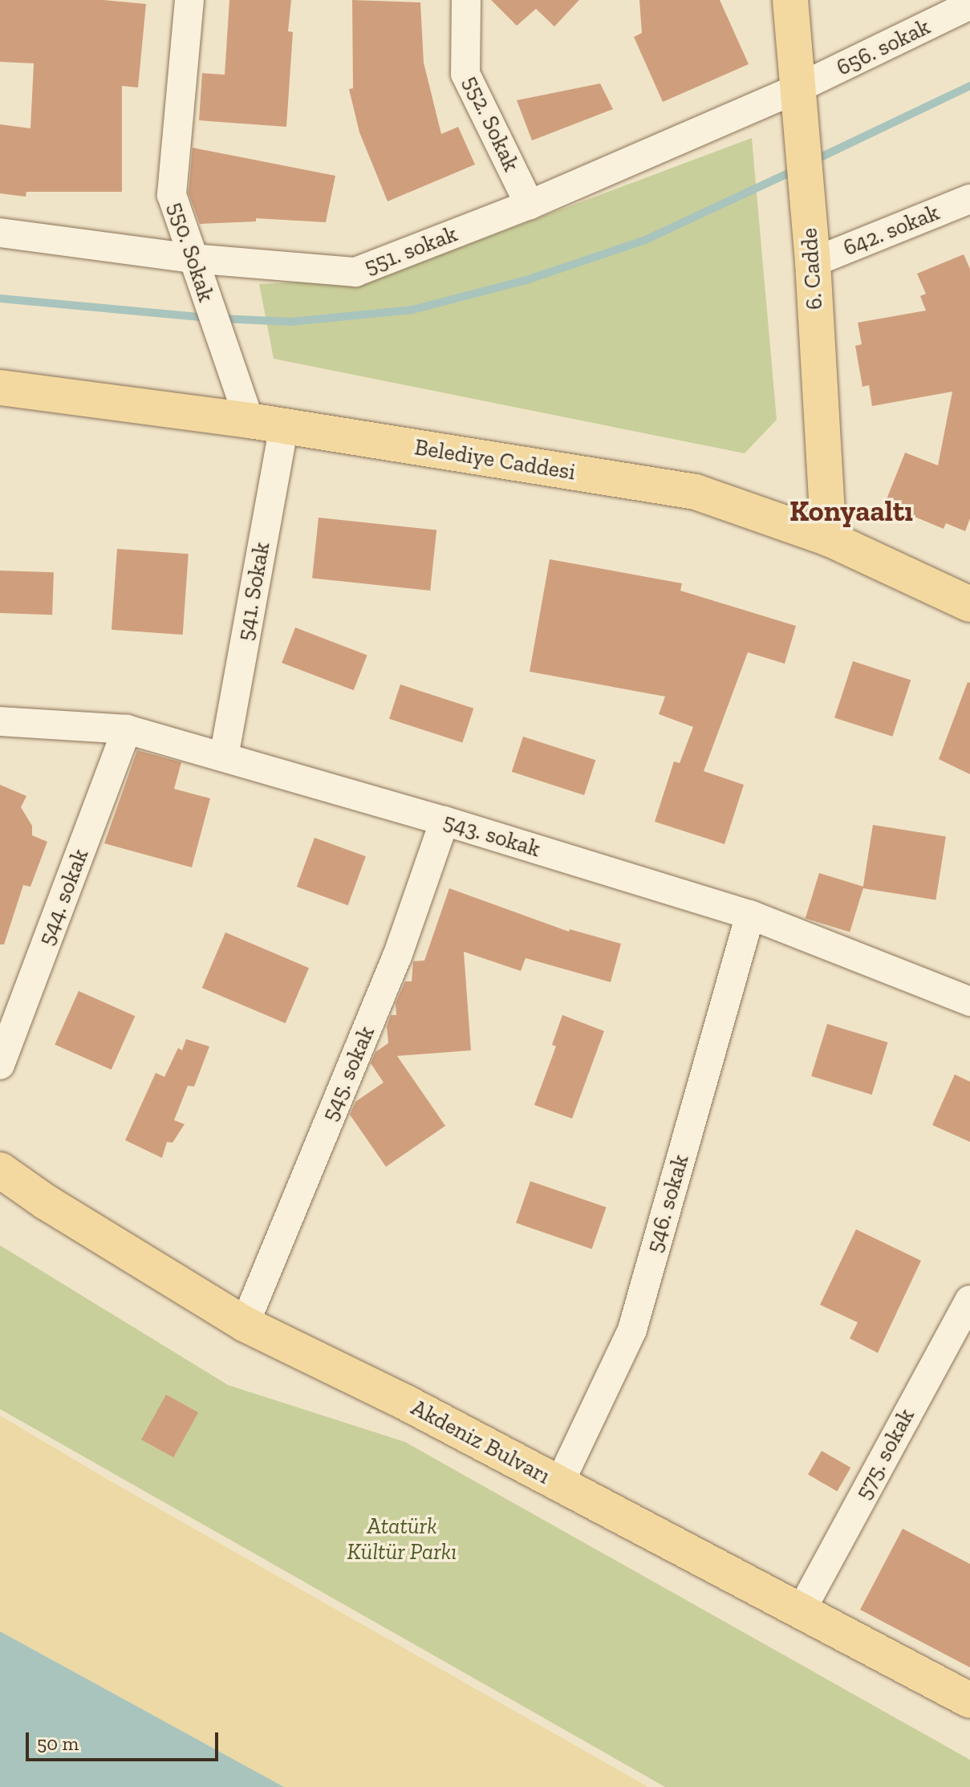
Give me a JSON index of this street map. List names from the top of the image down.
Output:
{
  "streets": {
    "main road": ["6. Cadde", "Belediye Caddesi", "Akdeniz Bulvarı"],
    "street": [
      "656. sokak",
      "552. Sokak",
      "642. sokak",
      "551. sokak",
      "550. Sokak",
      "541. Sokak",
      "543. sokak",
      "544. sokak",
      "545. sokak",
      "546. sokak",
      "575. sokak"
    ]
  },
  "crossings": [
    ["656. sokak", "551. sokak"],
    ["656. sokak", "6. Cadde"],
    ["552. Sokak", "551. sokak"],
    ["642. sokak", "6. Cadde"],
    ["551. sokak", "550. Sokak"],
    ["551. sokak", "6. Cadde"],
    ["550. Sokak", "Belediye Caddesi"],
    ["6. Cadde", "Belediye Caddesi"],
    ["Belediye Caddesi", "541. Sokak"],
    ["541. Sokak", "543. sokak"],
    ["543. sokak", "544. sokak"],
    ["543. sokak", "545. sokak"],
    ["543. sokak", "546. sokak"],
    ["545. sokak", "Akdeniz Bulvarı"],
    ["546. sokak", "Akdeniz Bulvarı"],
    ["Akdeniz Bulvarı", "575. sokak"]
  ],
  "districts": ["Konyaaltı"],
  "parks": ["Atatürk Kültür Parkı"],
  "scale_bar": "50 m"
}
